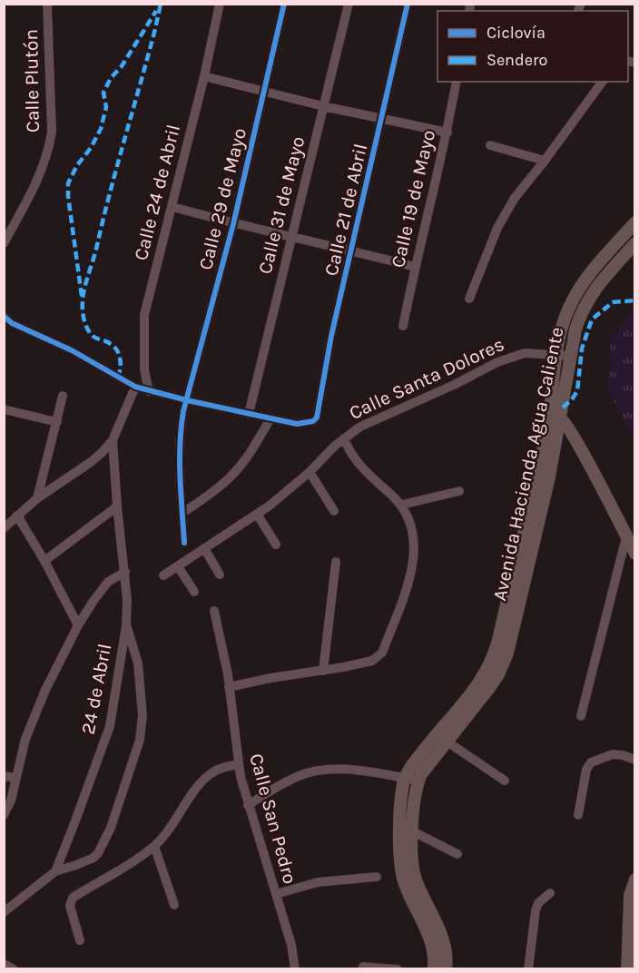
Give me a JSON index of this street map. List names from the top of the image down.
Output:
{
  "streets": {
    "main road": ["Avenida Hacienda Agua Caliente"],
    "street": [
      "Calle Plutón",
      "Calle 24 de Abril",
      "Calle 29 de Mayo",
      "Calle 19 de Mayo",
      "Calle 31 de Mayo",
      "Calle 21 de Abril",
      "Calle Santa Dolores",
      "24 de Abril",
      "Calle San Pedro"
    ]
  },
  "crossings": [
    ["Calle Santa Dolores", "Avenida Hacienda Agua Caliente"],
    ["Calle Santa Dolores", "Calle San Pedro"]
  ],
  "legend": ["Ciclovía", "Sendero"]
}
